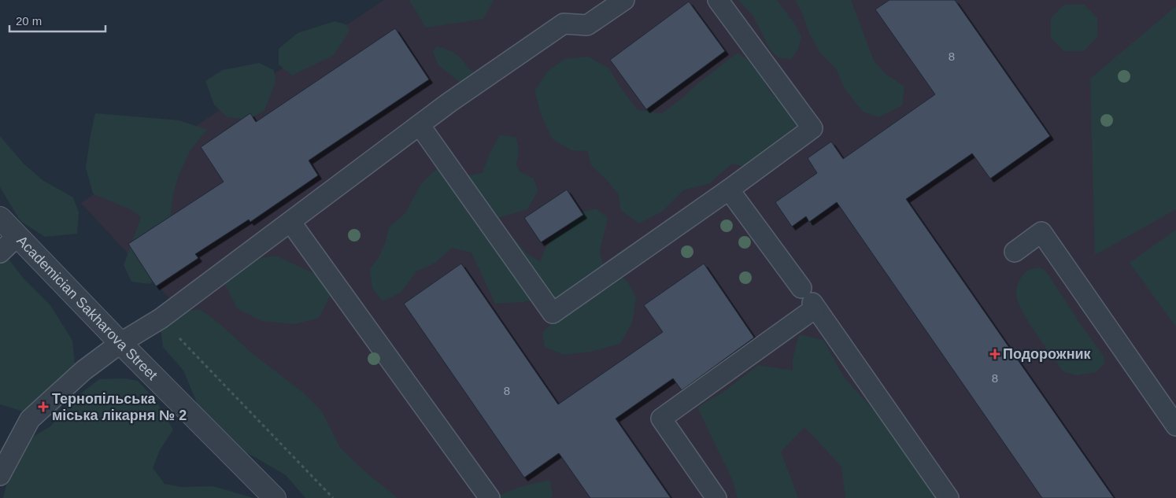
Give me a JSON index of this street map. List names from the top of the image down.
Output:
{
  "streets": {
    "street": ["Academician Sakharova Street"]
  },
  "places": {
    "health": ["Подорожник", "Тернопільська міська лікарня № 2"]
  },
  "house_numbers": ["8", "8", "8"],
  "scale_bar": "20 m"
}
